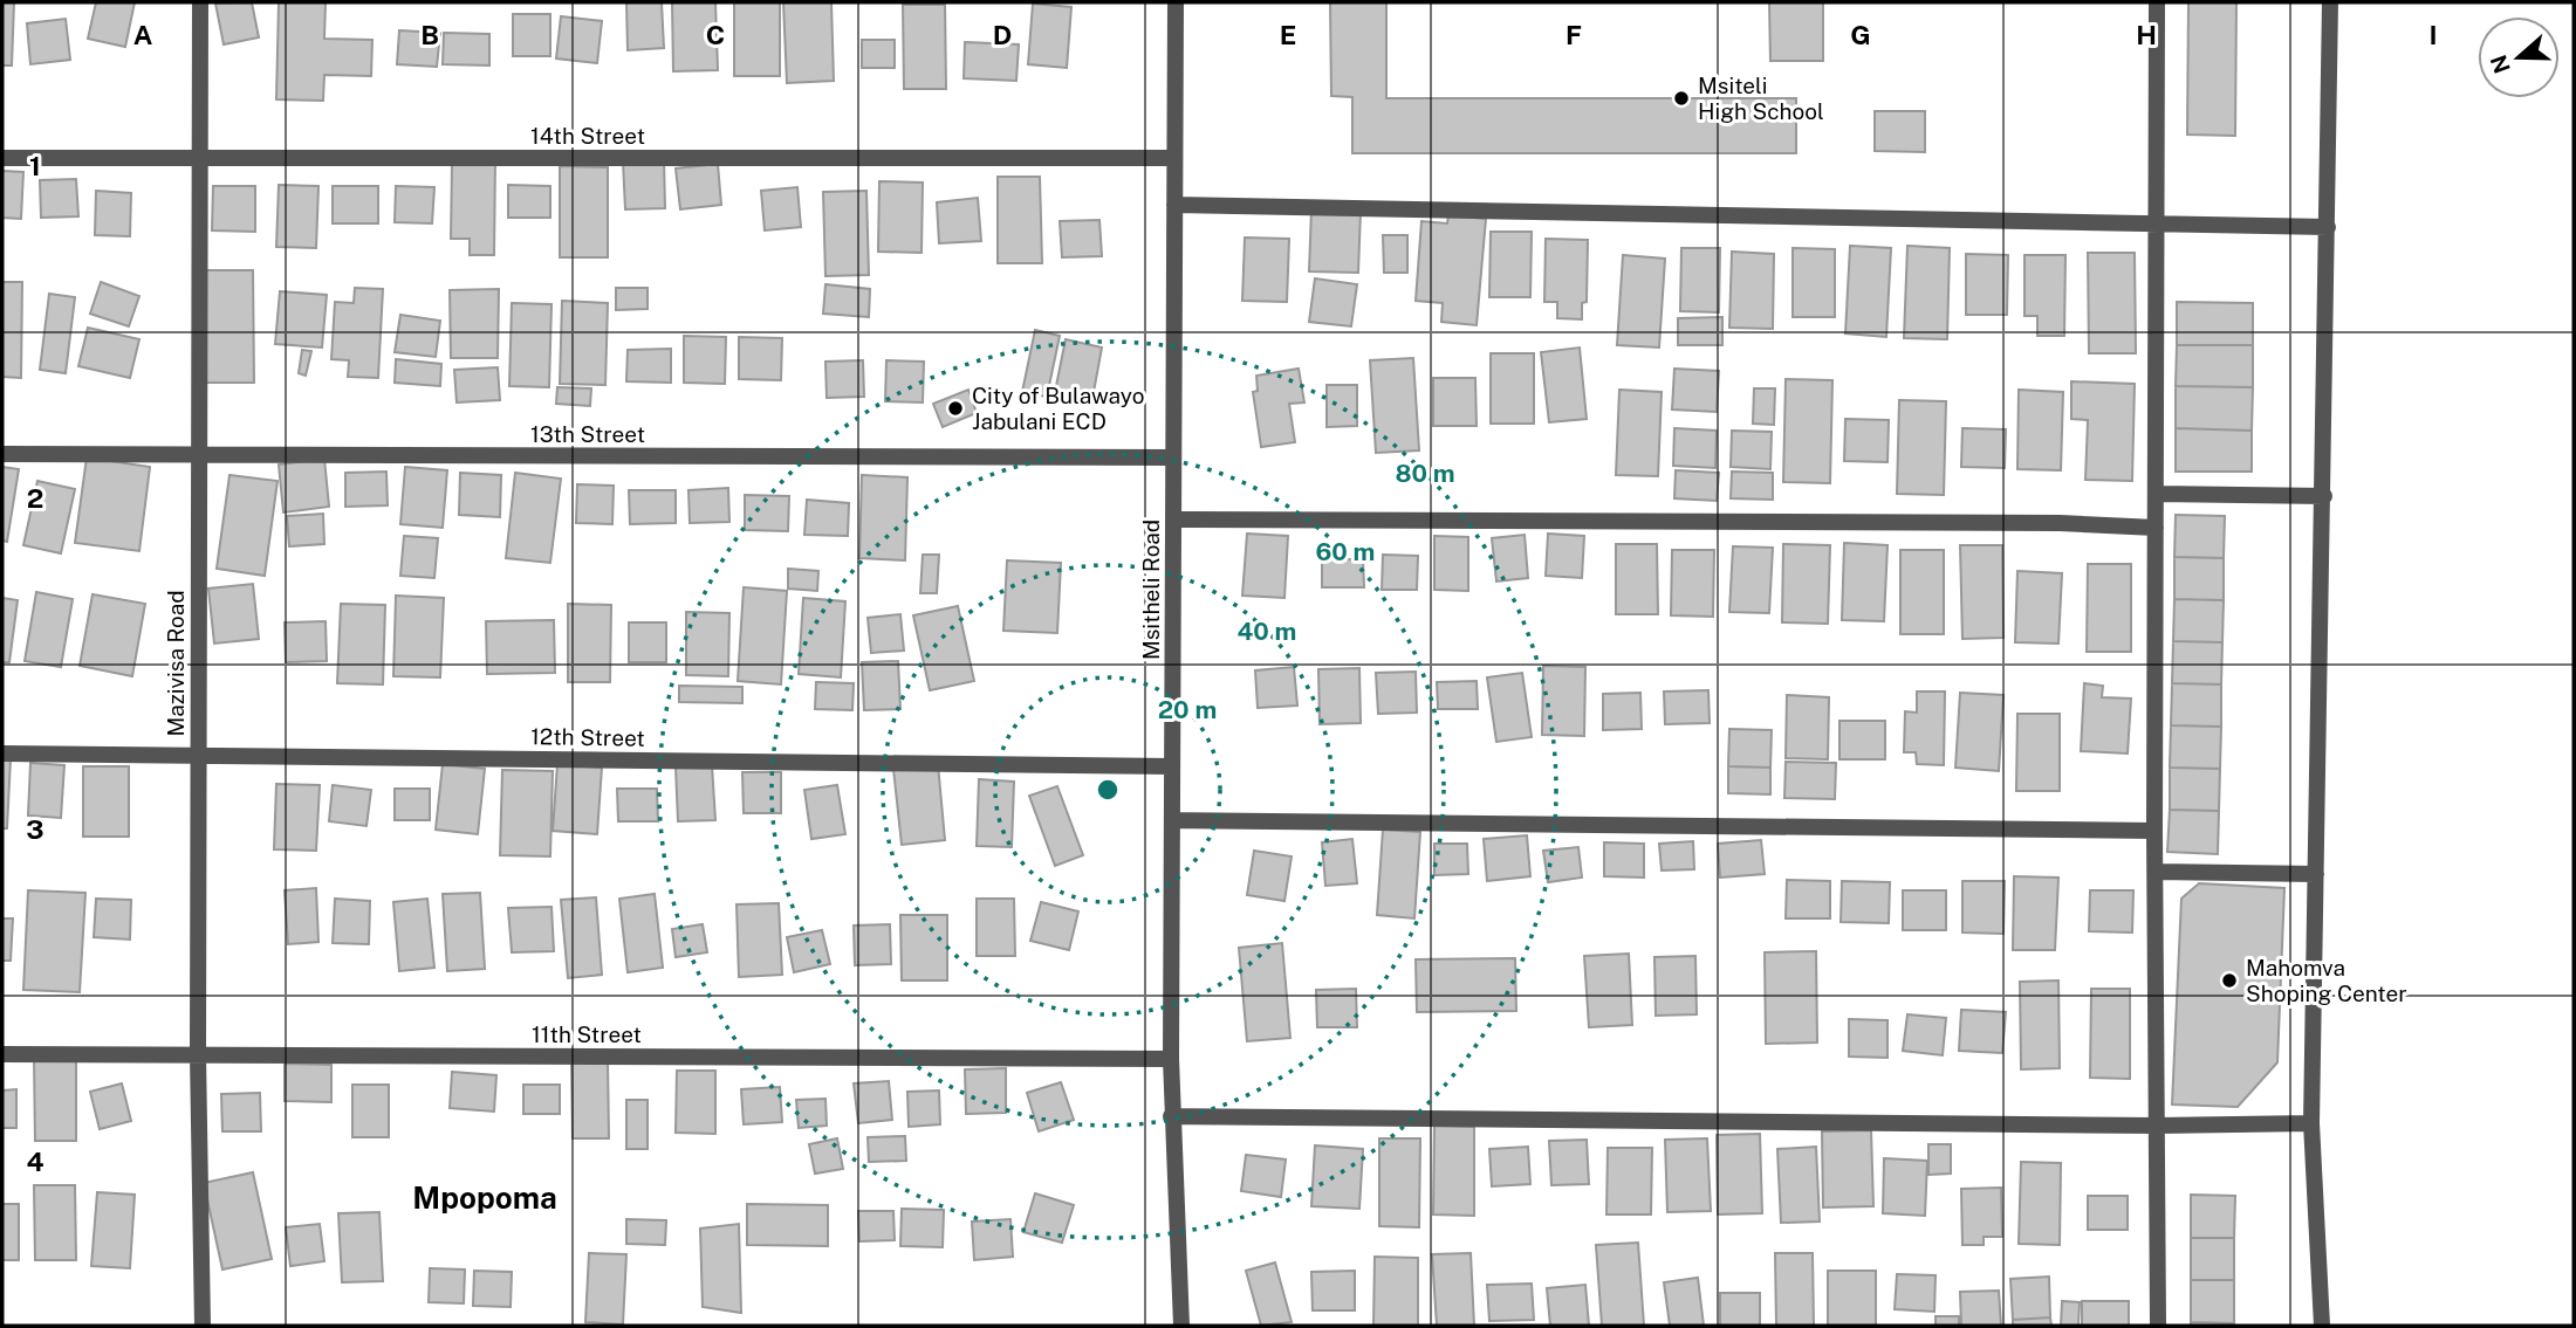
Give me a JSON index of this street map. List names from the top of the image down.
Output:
{
  "streets": {
    "street": [
      "14th Street",
      "13th Street",
      "Msitheli Road",
      "Mazivisa Road",
      "12th Street",
      "11th Street"
    ]
  },
  "crossings": [
    ["14th Street", "Msitheli Road"],
    ["14th Street", "Mazivisa Road"],
    ["13th Street", "Msitheli Road"],
    ["13th Street", "Mazivisa Road"],
    ["Msitheli Road", "12th Street"],
    ["Msitheli Road", "11th Street"],
    ["Mazivisa Road", "12th Street"],
    ["Mazivisa Road", "11th Street"]
  ],
  "districts": ["Mpopoma"],
  "places": ["Msiteli High School", "City of Bulawayo Jabulani ECD", "Mahomva Shoping Center"],
  "north": "left",
  "grid": {
    "columns": [
      "A",
      "B",
      "C",
      "D",
      "E",
      "F",
      "G",
      "H",
      "I"
    ],
    "rows": [
      "1",
      "2",
      "3",
      "4"
    ]
  },
  "rings": [
    "80 m",
    "60 m",
    "40 m",
    "20 m"
  ]
}
